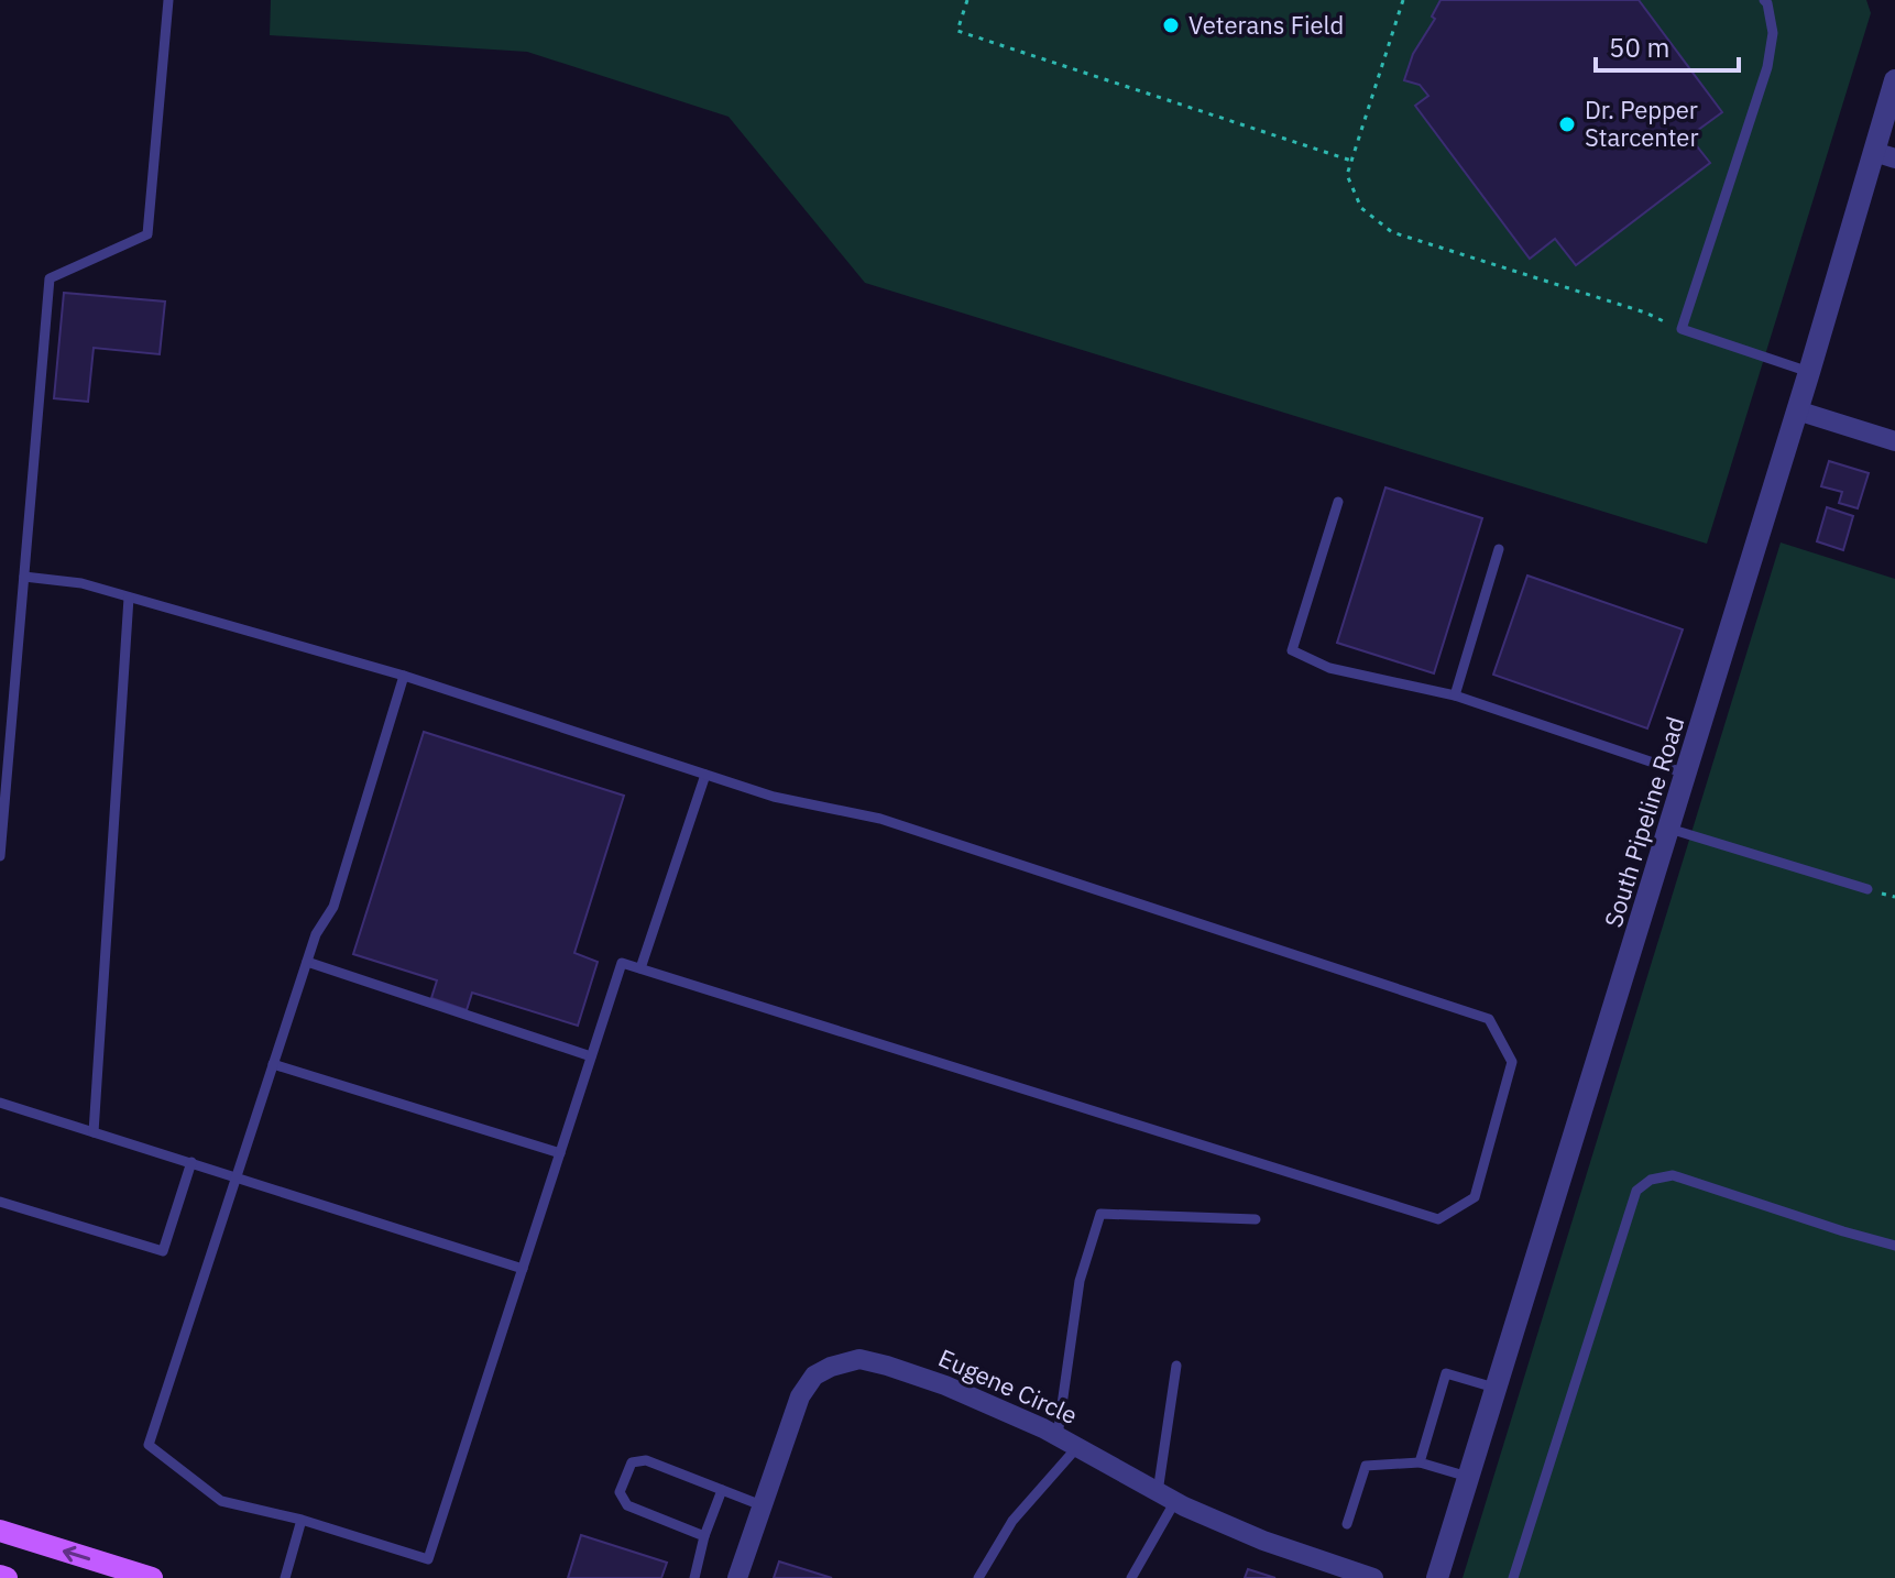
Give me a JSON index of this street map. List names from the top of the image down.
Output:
{
  "streets": {
    "street": ["South Pipeline Road", "Eugene Circle"]
  },
  "places": ["Veterans Field", "Dr. Pepper Starcenter"],
  "scale_bar": "50 m"
}
